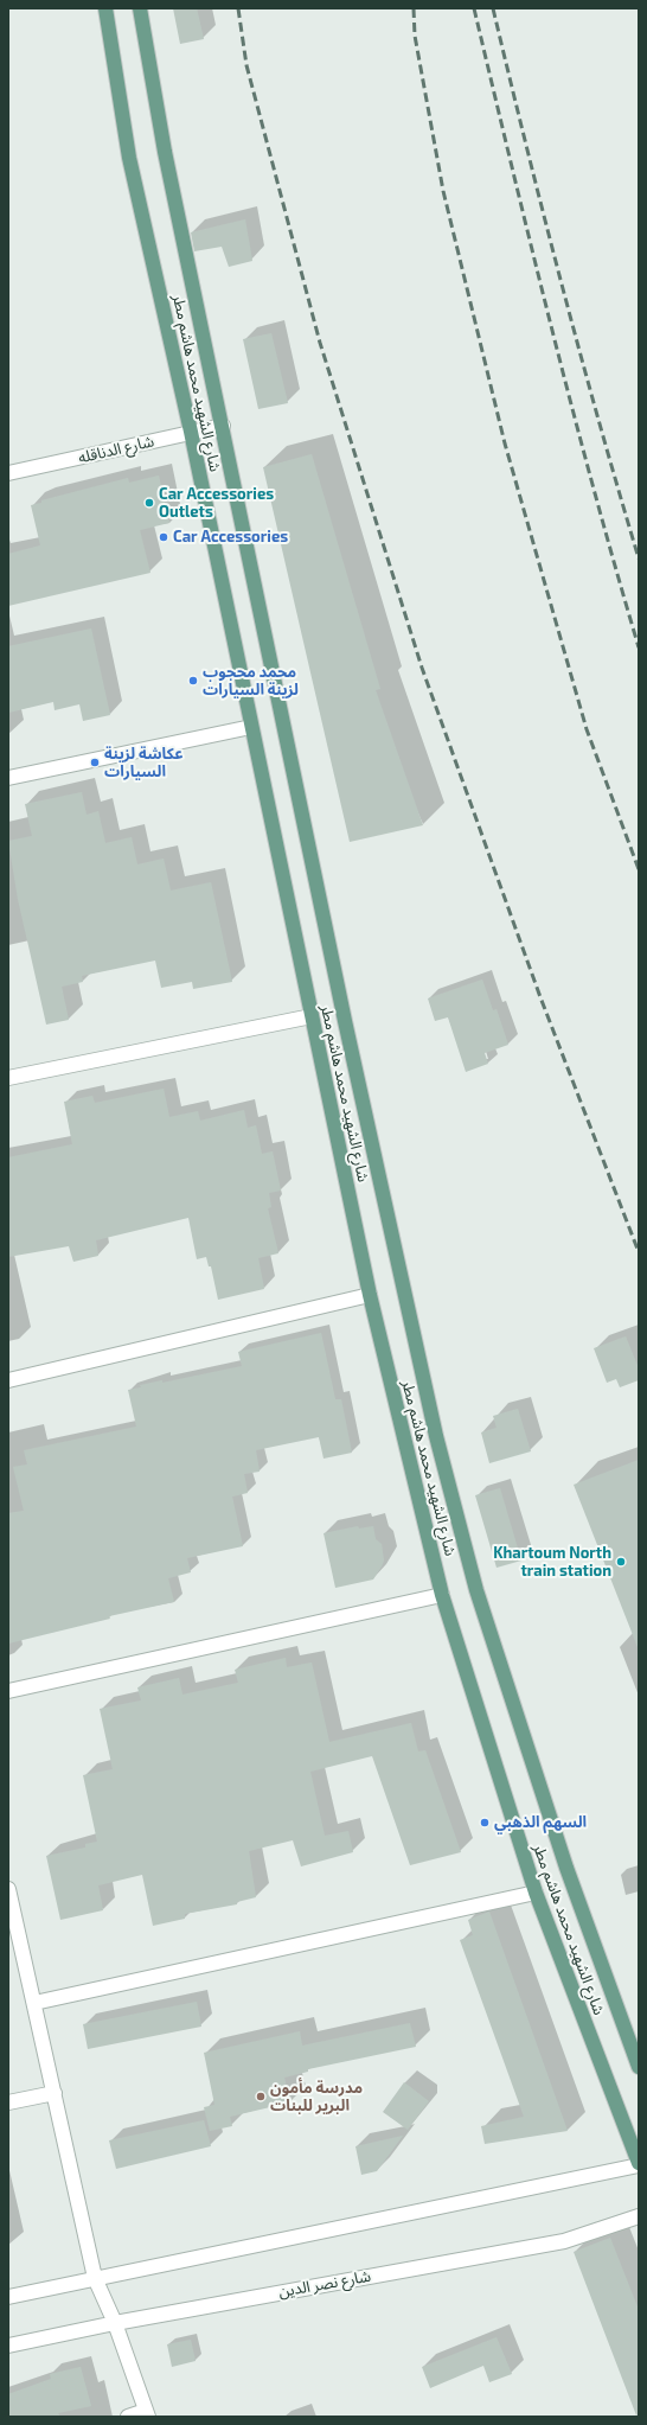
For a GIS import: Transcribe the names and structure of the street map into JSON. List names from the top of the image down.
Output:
{
  "streets": {
    "main road": ["شارع الشهيد محمد هاشم مطر"],
    "street": ["شارع الدناقله", "شارع نصر الدين"]
  },
  "crossings": [
    ["شارع الشهيد محمد هاشم مطر", "شارع الدناقله"]
  ],
  "places": [
    "Car Accessories Outlets",
    "Car Accessories",
    "محمد محجوب لزينة السيارات",
    "عكاشة لزينة السيارات",
    "Khartoum North train station",
    "السهم الذهبي",
    "مدرسة مأمون البرير للبنات"
  ]
}
